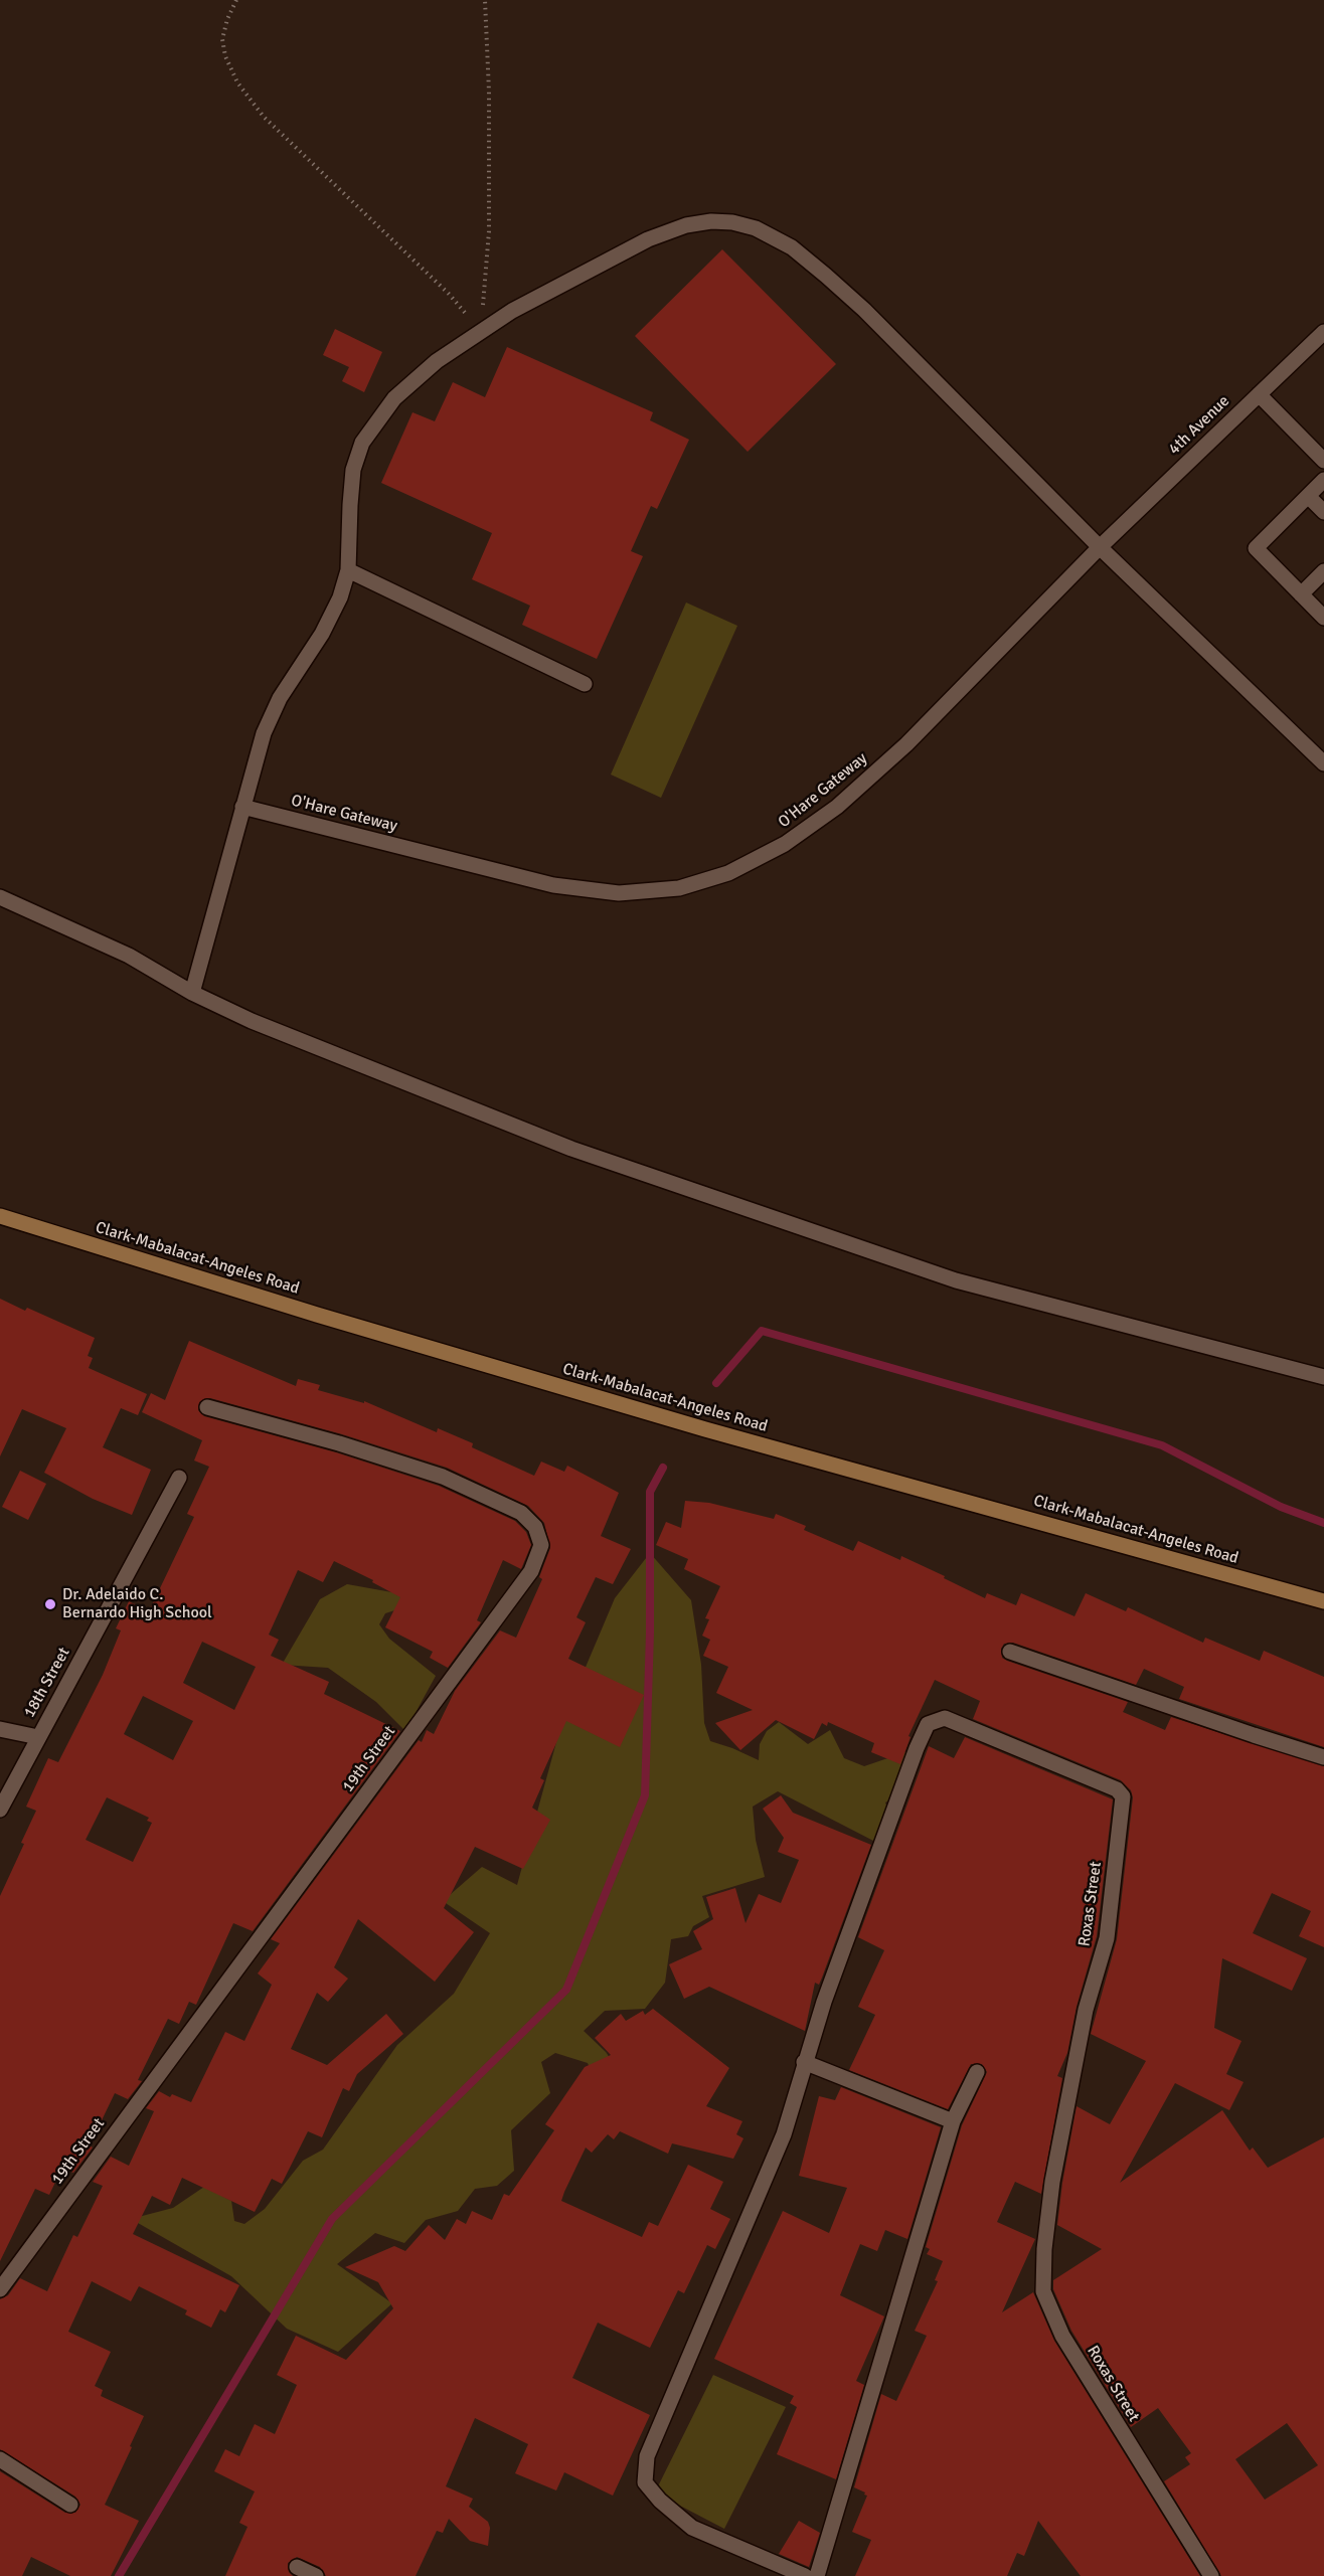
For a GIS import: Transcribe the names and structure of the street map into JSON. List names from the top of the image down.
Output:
{
  "streets": {
    "main road": ["Clark-Mabalacat-Angeles Road"],
    "street": [
      "4th Avenue",
      "O'Hare Gateway",
      "18th Street",
      "19th Street",
      "Roxas Street"
    ]
  },
  "crossings": [
    ["4th Avenue", "O'Hare Gateway"]
  ],
  "places": ["Dr. Adelaido C. Bernardo High School"]
}
